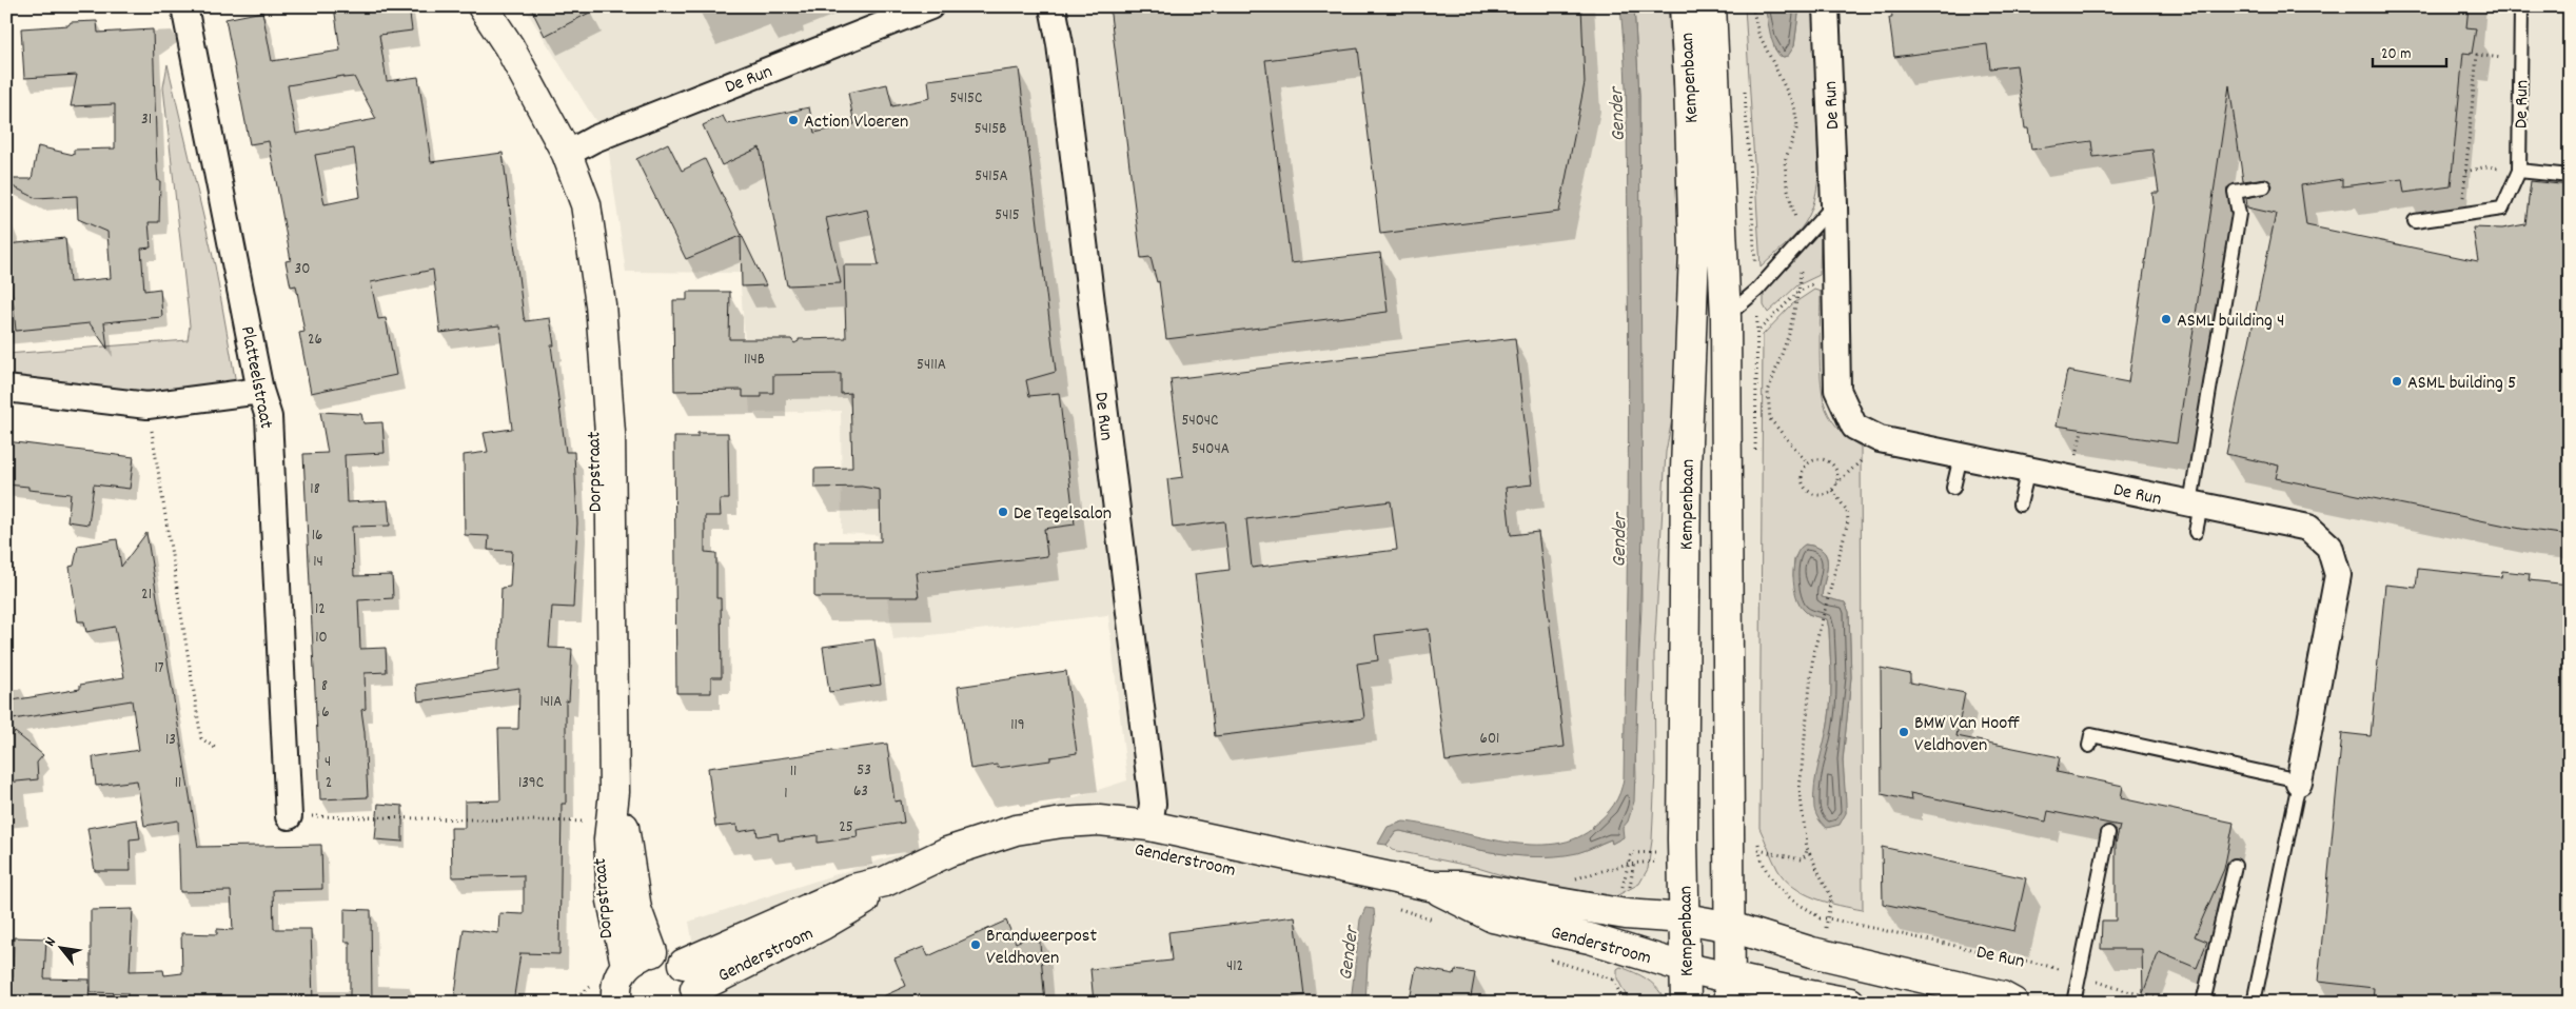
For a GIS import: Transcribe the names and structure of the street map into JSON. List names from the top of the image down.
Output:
{
  "streets": {
    "street": [
      "De Run",
      "Kempenbaan",
      "Platteelstraat",
      "Dorpstraat",
      "Genderstroom"
    ]
  },
  "crossings": [
    ["De Run", "Dorpstraat"],
    ["De Run", "Genderstroom"],
    ["Kempenbaan", "Genderstroom"]
  ],
  "water": ["Gender"],
  "places": [
    "Action Vloeren",
    "ASML building 4",
    "ASML building 5",
    "De Tegelsalon",
    "BMW Van Hooff Veldhoven",
    "Brandweerpost Veldhoven"
  ],
  "house_numbers": [
    "5415C",
    "31",
    "5415B",
    "5415A",
    "5415",
    "30",
    "26",
    "114B",
    "5411A",
    "5404C",
    "5404A",
    "18",
    "16",
    "14",
    "21",
    "12",
    "10",
    "17",
    "8",
    "141A",
    "6",
    "119",
    "601",
    "13",
    "4",
    "53",
    "11",
    "11",
    "2",
    "139C",
    "63",
    "1",
    "25",
    "412"
  ],
  "scale_bar": "20 m",
  "north": "top left"
}
